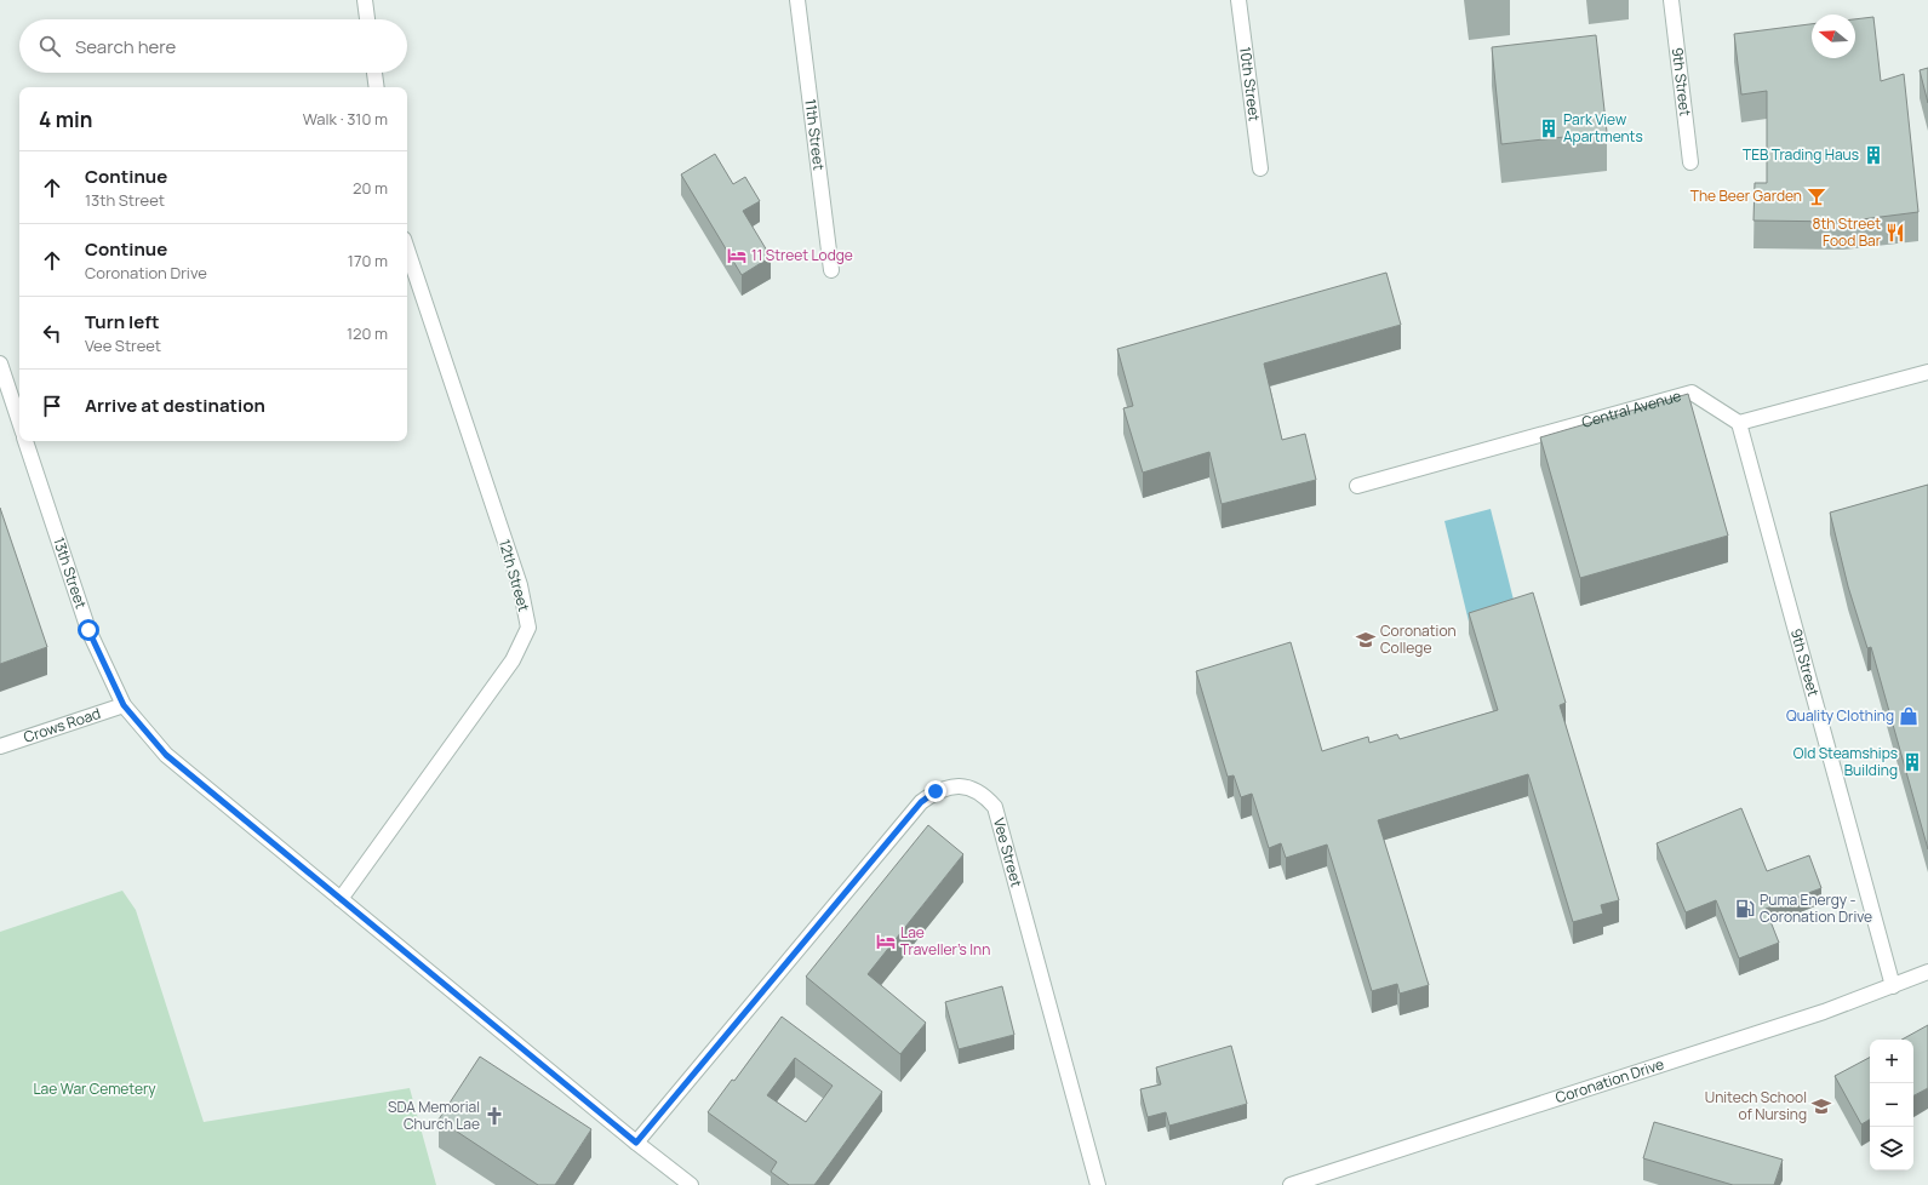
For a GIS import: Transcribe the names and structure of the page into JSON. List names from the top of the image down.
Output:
{
  "streets": {
    "street": [
      "9th Street",
      "10th Street",
      "11th Street",
      "Central Avenue",
      "13th Street",
      "12th Street",
      "Crows Road",
      "Vee Street",
      "Coronation Drive"
    ]
  },
  "crossings": [
    ["9th Street", "Central Avenue"],
    ["9th Street", "Coronation Drive"],
    ["13th Street", "Crows Road"]
  ],
  "parks": ["Lae War Cemetery"],
  "places": {
    "building": ["Park View Apartments", "TEB Trading Haus", "Old Steamships Building"],
    "bar": ["The Beer Garden"],
    "restaurant": ["8th Street Food Bar"],
    "hotel": ["11 Street Lodge", "Lae Traveller's Inn"],
    "school or university": ["Coronation College", "Unitech School of Nursing"],
    "shop": ["Quality Clothing"],
    "fuel station": ["Puma Energy - Coronation Drive"],
    "church": ["SDA Memorial Church Lae"]
  },
  "north": "left",
  "page": {
    "search": "Search here",
    "heading": ["4 min", "Walk · 310 m"],
    "list": [
      ["Continue", "13th Street", "20 m"],
      ["Continue", "Coronation Drive", "170 m"],
      ["Turn left", "Vee Street", "120 m"],
      "Arrive at destination"
    ],
    "map_buttons": ["+", "−"]
  }
}
